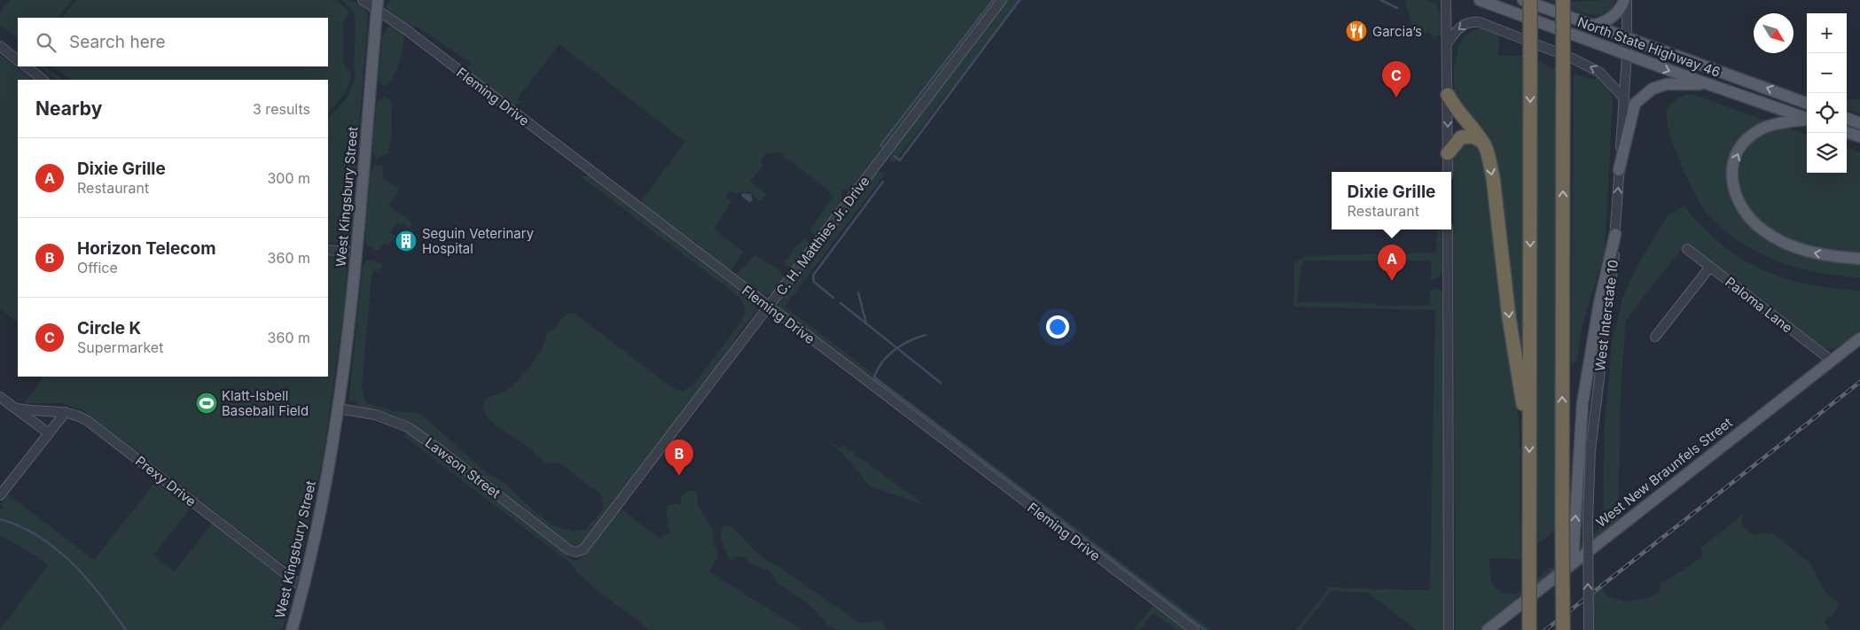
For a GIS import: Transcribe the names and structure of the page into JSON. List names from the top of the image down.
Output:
{
  "streets": {
    "main road": ["North State Highway 46", "West Kingsbury Street", "West New Braunfels Street"],
    "street": [
      "Fleming Drive",
      "C. H. Matthies Jr. Drive",
      "Paloma Lane",
      "West Interstate 10",
      "Lawson Street",
      "Prexy Drive"
    ]
  },
  "crossings": [
    ["North State Highway 46", "West Interstate 10"],
    ["Fleming Drive", "West Kingsbury Street"],
    ["Fleming Drive", "C. H. Matthies Jr. Drive"],
    ["West Kingsbury Street", "Lawson Street"],
    ["West Kingsbury Street", "Prexy Drive"],
    ["C. H. Matthies Jr. Drive", "Lawson Street"],
    ["Paloma Lane", "West New Braunfels Street"]
  ],
  "one_way": ["West Interstate 10"],
  "places": {
    "restaurant": ["Garcia’s"],
    "building": ["Seguin Veterinary Hospital"],
    "sports": ["Klatt-Isbell Baseball Field"]
  },
  "north": "bottom right",
  "page": {
    "map_buttons": ["+", "−"],
    "search": "Search here",
    "pins": ["C", "A", "B"],
    "heading": ["Nearby", "3 results"],
    "list": [
      {
        "mark": "A",
        "name": "Dixie Grille",
        "note": "Restaurant",
        "value": "300 m"
      },
      {
        "mark": "B",
        "name": "Horizon Telecom",
        "note": "Office",
        "value": "360 m"
      },
      {
        "mark": "C",
        "name": "Circle K",
        "note": "Supermarket",
        "value": "360 m"
      }
    ],
    "popup": ["Dixie Grille", "Restaurant"]
  }
}
